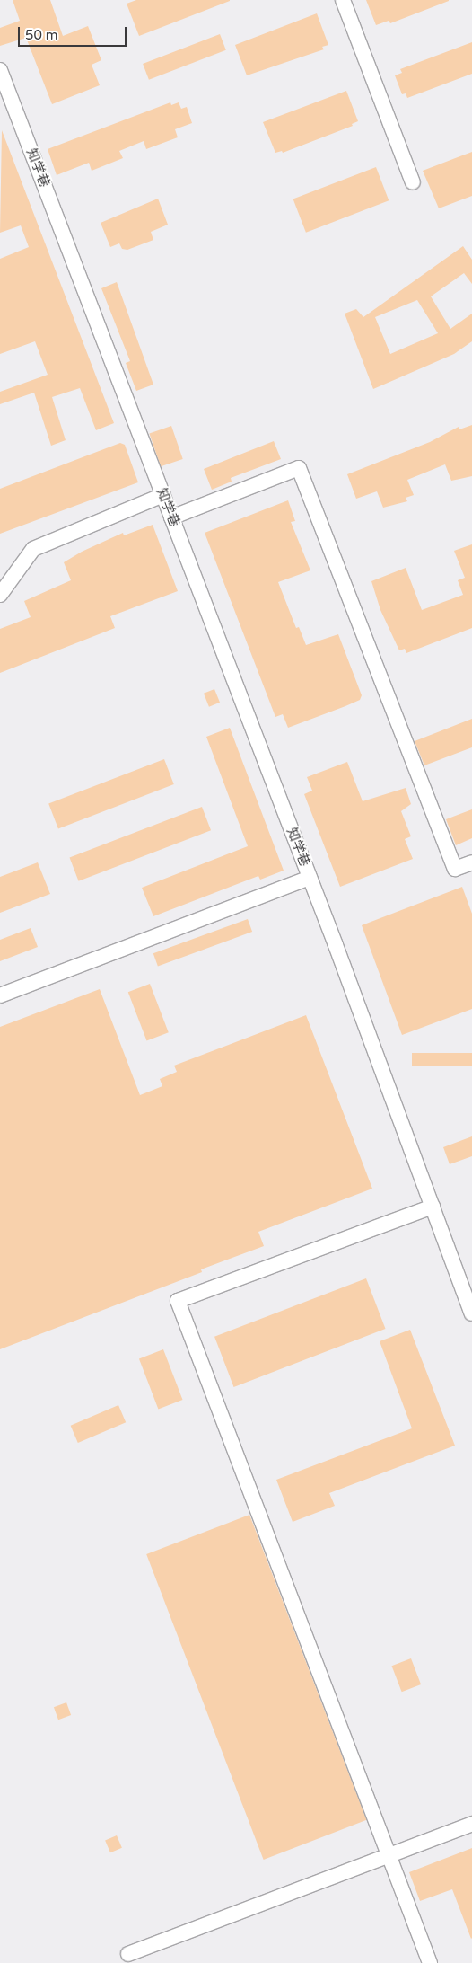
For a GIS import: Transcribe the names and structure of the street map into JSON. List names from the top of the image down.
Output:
{
  "streets": {
    "street": ["知学巷"]
  },
  "scale_bar": "50 m"
}
